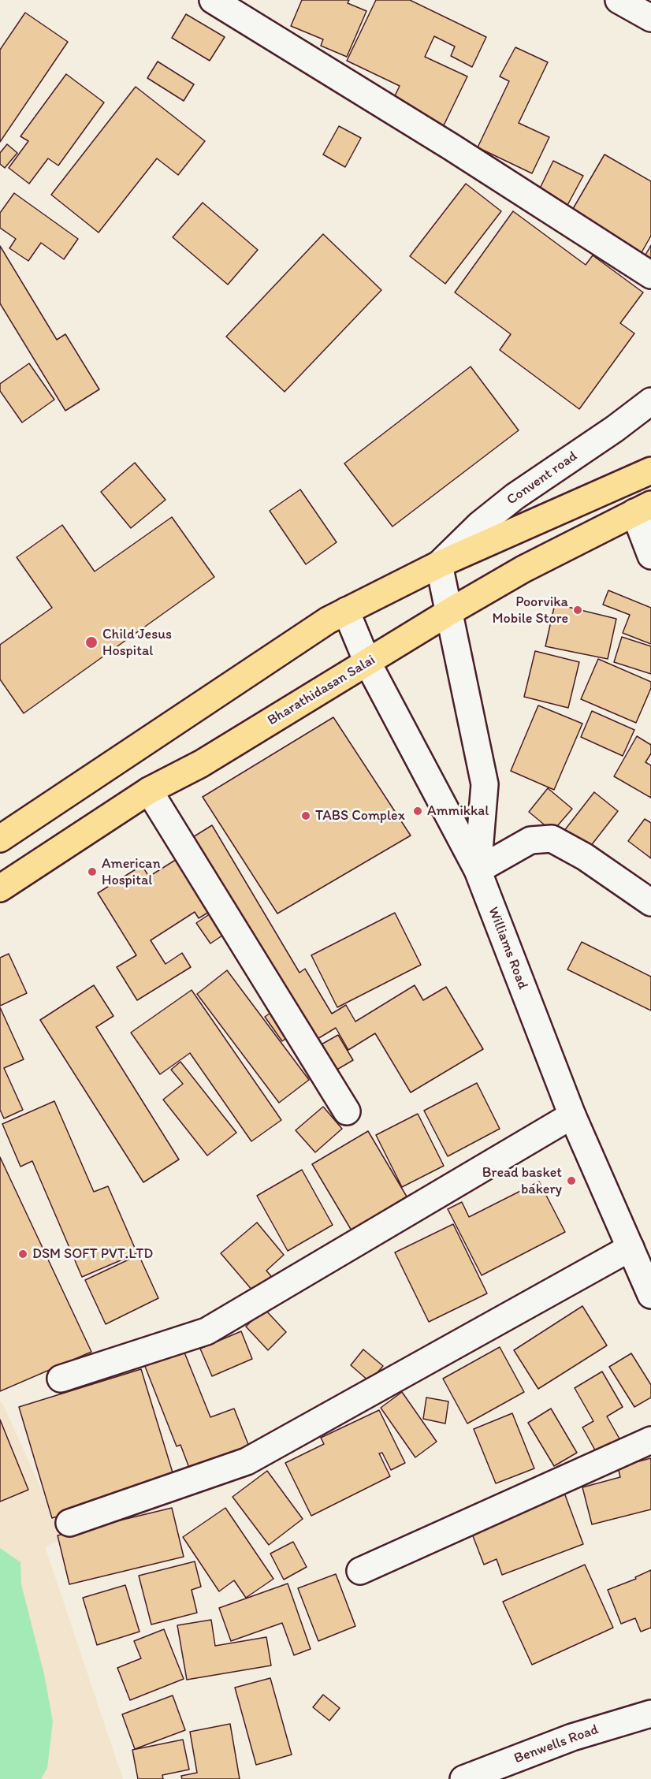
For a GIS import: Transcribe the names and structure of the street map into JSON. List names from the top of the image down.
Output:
{
  "streets": {
    "main road": ["Bharathidasan Salai"],
    "street": ["Convent road", "Williams Road", "Benwells Road"]
  },
  "crossings": [
    ["Bharathidasan Salai", "Williams Road"]
  ],
  "places": [
    "Poorvika Mobile Store",
    "Child Jesus Hospital",
    "Ammikkal",
    "TABS Complex",
    "American Hospital",
    "Bread basket bakery",
    "DSM SOFT PVT.LTD"
  ]
}
